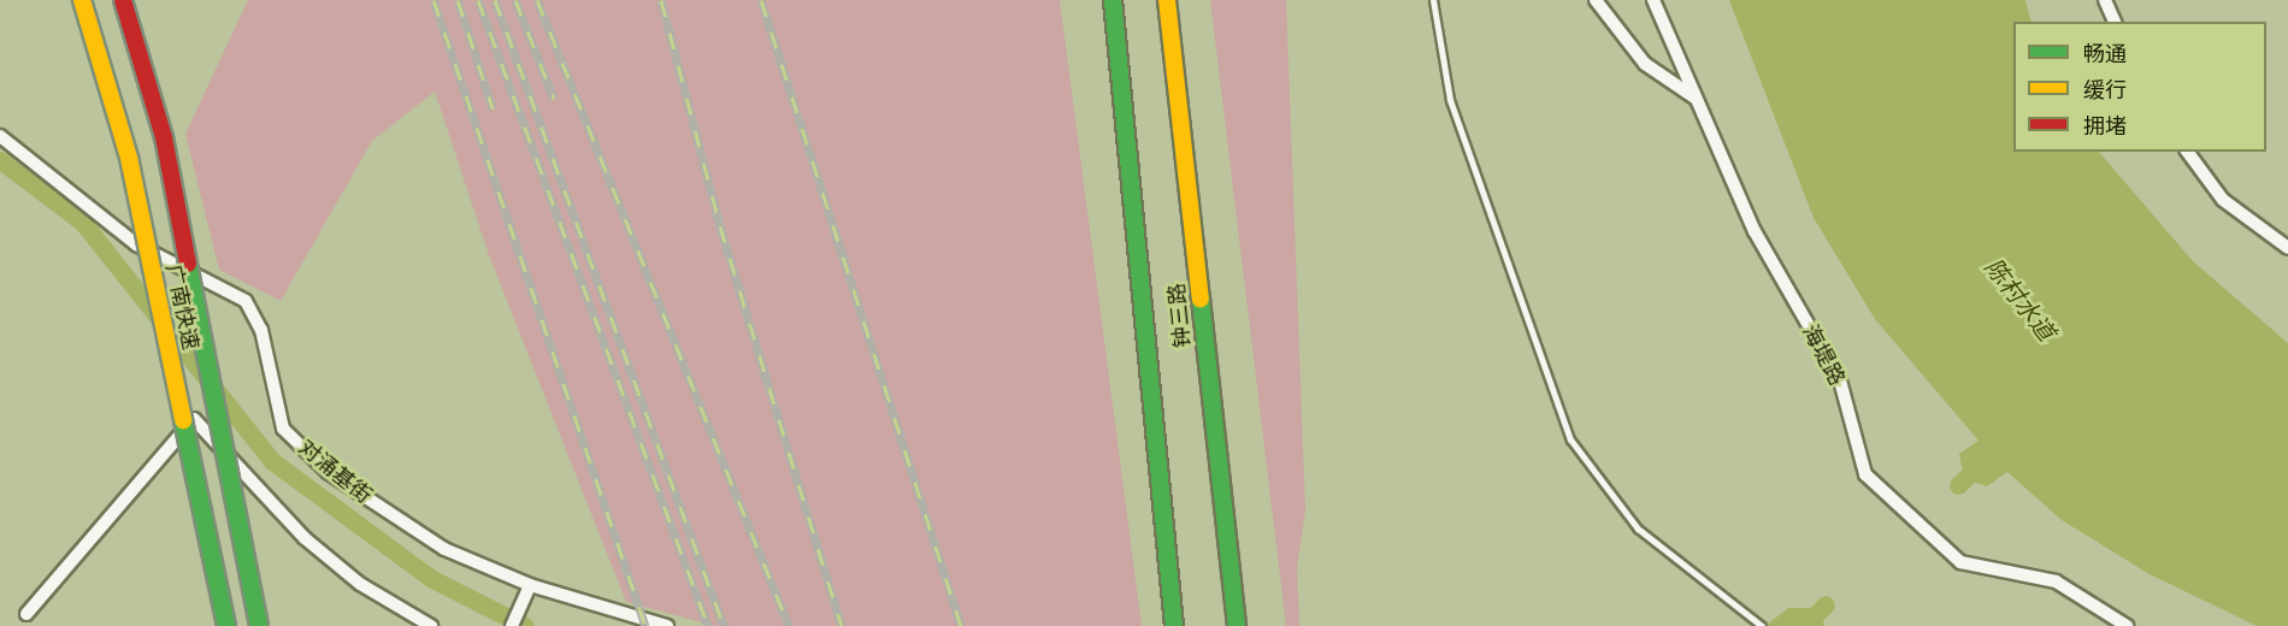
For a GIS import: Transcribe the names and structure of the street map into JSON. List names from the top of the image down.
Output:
{
  "streets": {
    "main road": ["广南快速", "钟三路"],
    "street": ["海堤路", "对涌基街"]
  },
  "water": ["陈村水道"],
  "legend": ["畅通", "缓行", "拥堵"]
}
